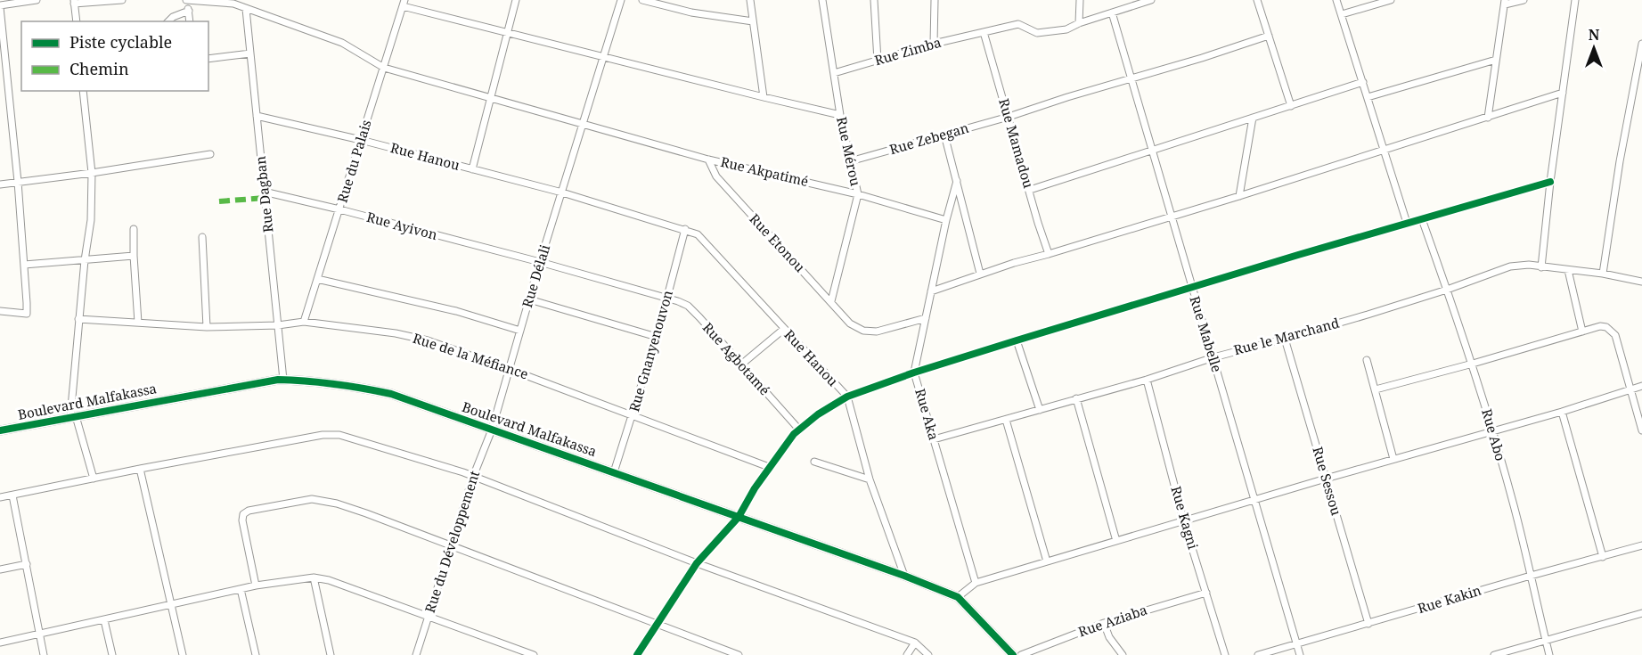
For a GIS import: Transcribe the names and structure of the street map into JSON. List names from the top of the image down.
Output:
{
  "streets": {
    "street": [
      "Rue Zimba",
      "Rue Zebegan",
      "Rue Mamadou",
      "Rue Mérou",
      "Rue Hanou",
      "Rue du Palais",
      "Rue Akpatimé",
      "Rue Dagban",
      "Rue Ayivon",
      "Rue Etonou",
      "Rue Délali",
      "Rue Mabelle",
      "Rue le Marchand",
      "Rue Gnanyenouvon",
      "Rue de la Méfiance",
      "Rue Agbotamé",
      "Boulevard Malfakassa",
      "Rue Aka",
      "Rue Abo",
      "Rue Sessou",
      "Rue Kagni",
      "Rue du Développement",
      "Rue Kakin",
      "Rue Aziaba"
    ]
  },
  "crossings": [
    ["Rue Zimba", "Rue Mamadou"],
    ["Rue Zimba", "Rue Mérou"],
    ["Rue Zimba", "Rue Mabelle"],
    ["Rue Zebegan", "Rue Mamadou"],
    ["Rue Zebegan", "Rue Mérou"],
    ["Rue Zebegan", "Rue Mabelle"],
    ["Rue Mérou", "Rue Akpatimé"],
    ["Rue Mérou", "Rue Etonou"],
    ["Rue Hanou", "Rue du Palais"],
    ["Rue Hanou", "Rue Dagban"],
    ["Rue Hanou", "Rue Délali"],
    ["Rue Hanou", "Rue Gnanyenouvon"],
    ["Rue du Palais", "Rue Akpatimé"],
    ["Rue du Palais", "Rue Ayivon"],
    ["Rue du Palais", "Rue de la Méfiance"],
    ["Rue Akpatimé", "Rue Dagban"],
    ["Rue Akpatimé", "Rue Etonou"],
    ["Rue Akpatimé", "Rue Délali"],
    ["Rue Akpatimé", "Rue Aka"],
    ["Rue Dagban", "Rue Ayivon"],
    ["Rue Dagban", "Rue de la Méfiance"],
    ["Rue Dagban", "Boulevard Malfakassa"],
    ["Rue Ayivon", "Rue Délali"],
    ["Rue Ayivon", "Rue Gnanyenouvon"],
    ["Rue Ayivon", "Rue Agbotamé"],
    ["Rue Etonou", "Rue Aka"],
    ["Rue Délali", "Rue de la Méfiance"],
    ["Rue Délali", "Boulevard Malfakassa"],
    ["Rue Délali", "Rue du Développement"],
    ["Rue Mabelle", "Rue le Marchand"],
    ["Rue Mabelle", "Rue Kakin"],
    ["Rue le Marchand", "Rue Aka"],
    ["Rue le Marchand", "Rue Abo"],
    ["Rue le Marchand", "Rue Sessou"],
    ["Rue le Marchand", "Rue Kagni"],
    ["Rue Gnanyenouvon", "Rue de la Méfiance"],
    ["Rue Gnanyenouvon", "Rue Agbotamé"],
    ["Rue Gnanyenouvon", "Boulevard Malfakassa"],
    ["Boulevard Malfakassa", "Rue du Développement"],
    ["Rue Abo", "Rue Kakin"],
    ["Rue Sessou", "Rue Kakin"],
    ["Rue Kagni", "Rue Aziaba"]
  ],
  "legend": ["Piste cyclable", "Chemin"],
  "north": "top"
}
